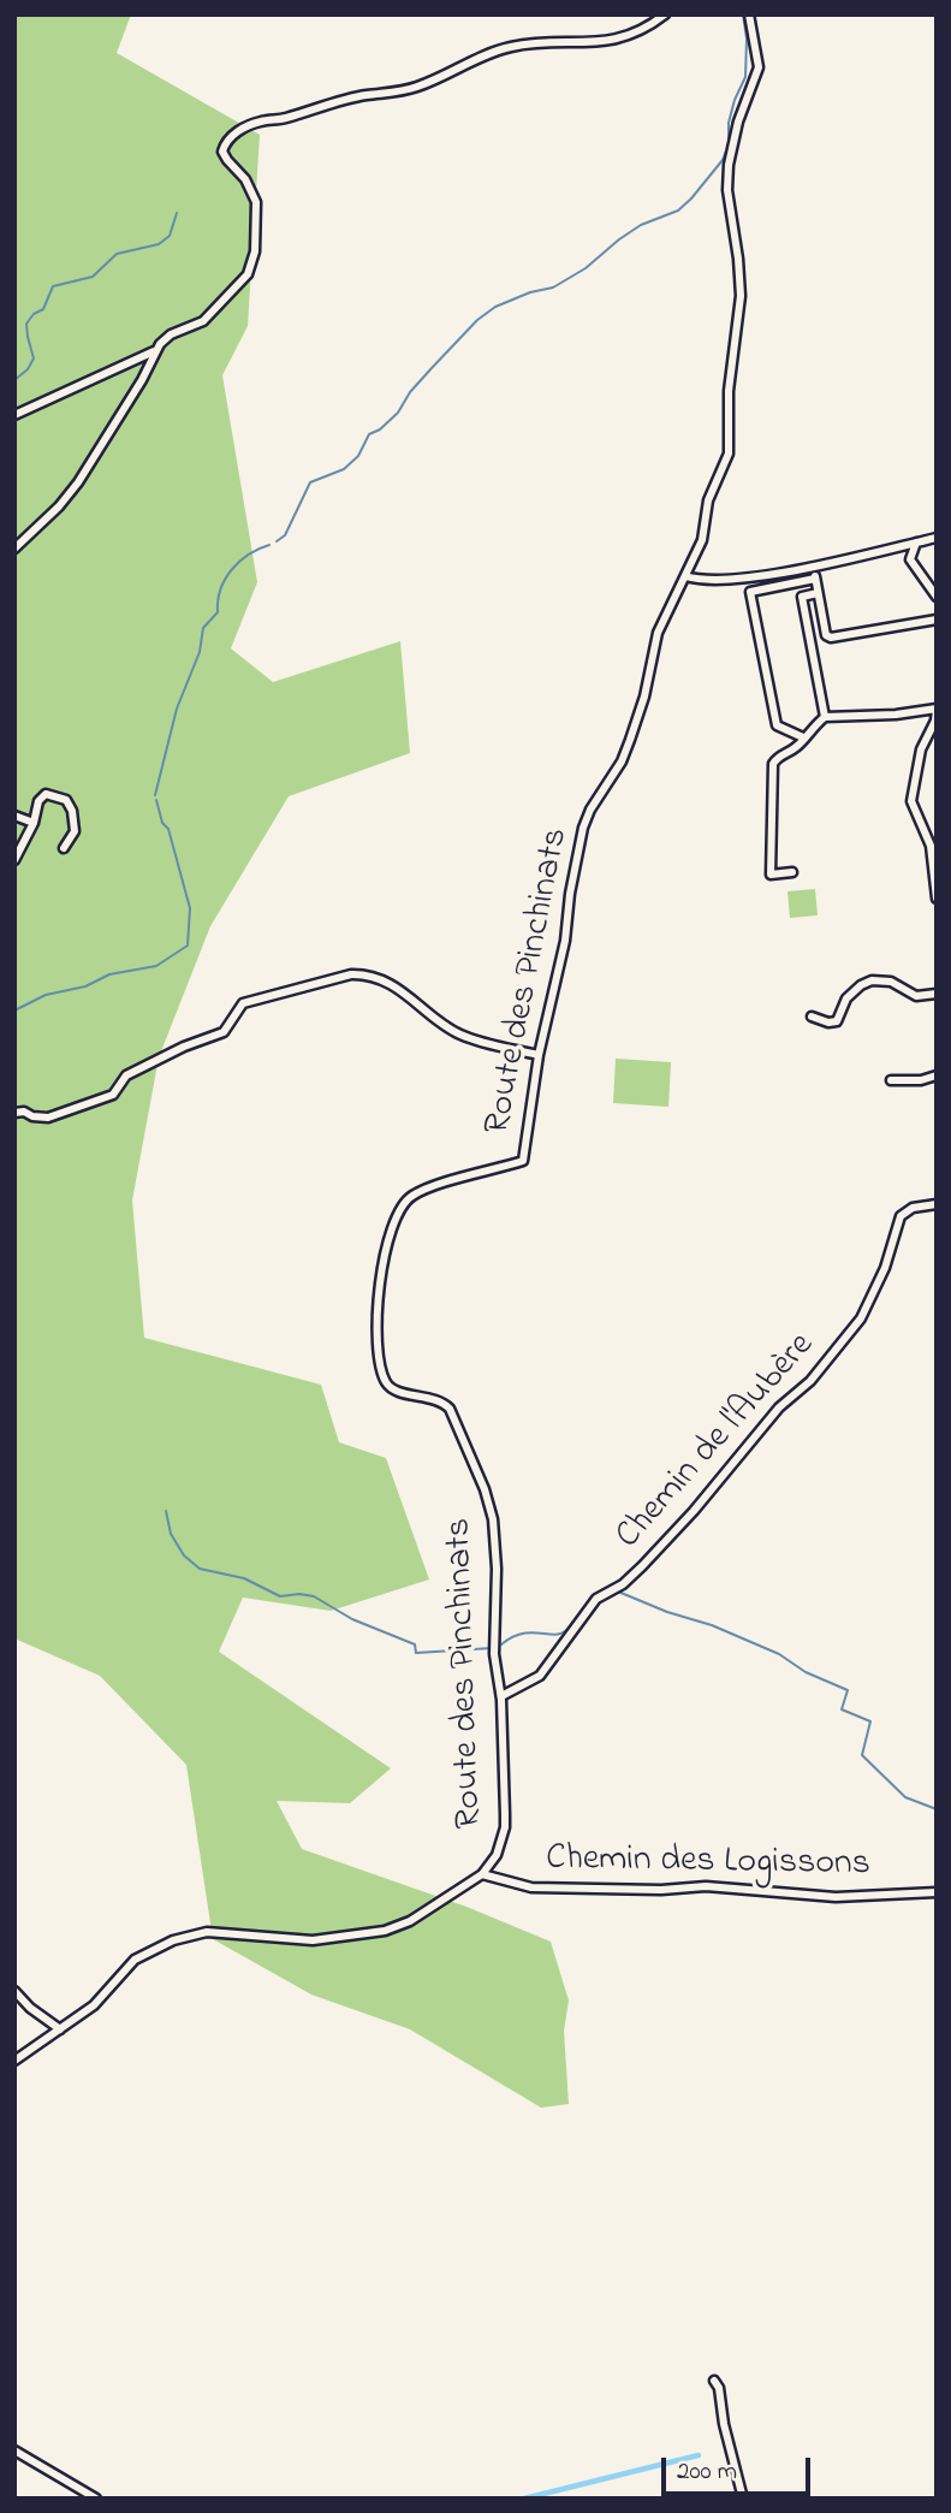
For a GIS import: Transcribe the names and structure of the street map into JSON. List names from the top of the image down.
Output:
{
  "streets": {
    "street": ["Route des Pinchinats", "Chemin de l'Aubère", "Chemin des Logissons"]
  },
  "crossings": [
    ["Route des Pinchinats", "Chemin de l'Aubère"],
    ["Route des Pinchinats", "Chemin des Logissons"]
  ],
  "scale_bar": "200 m"
}
